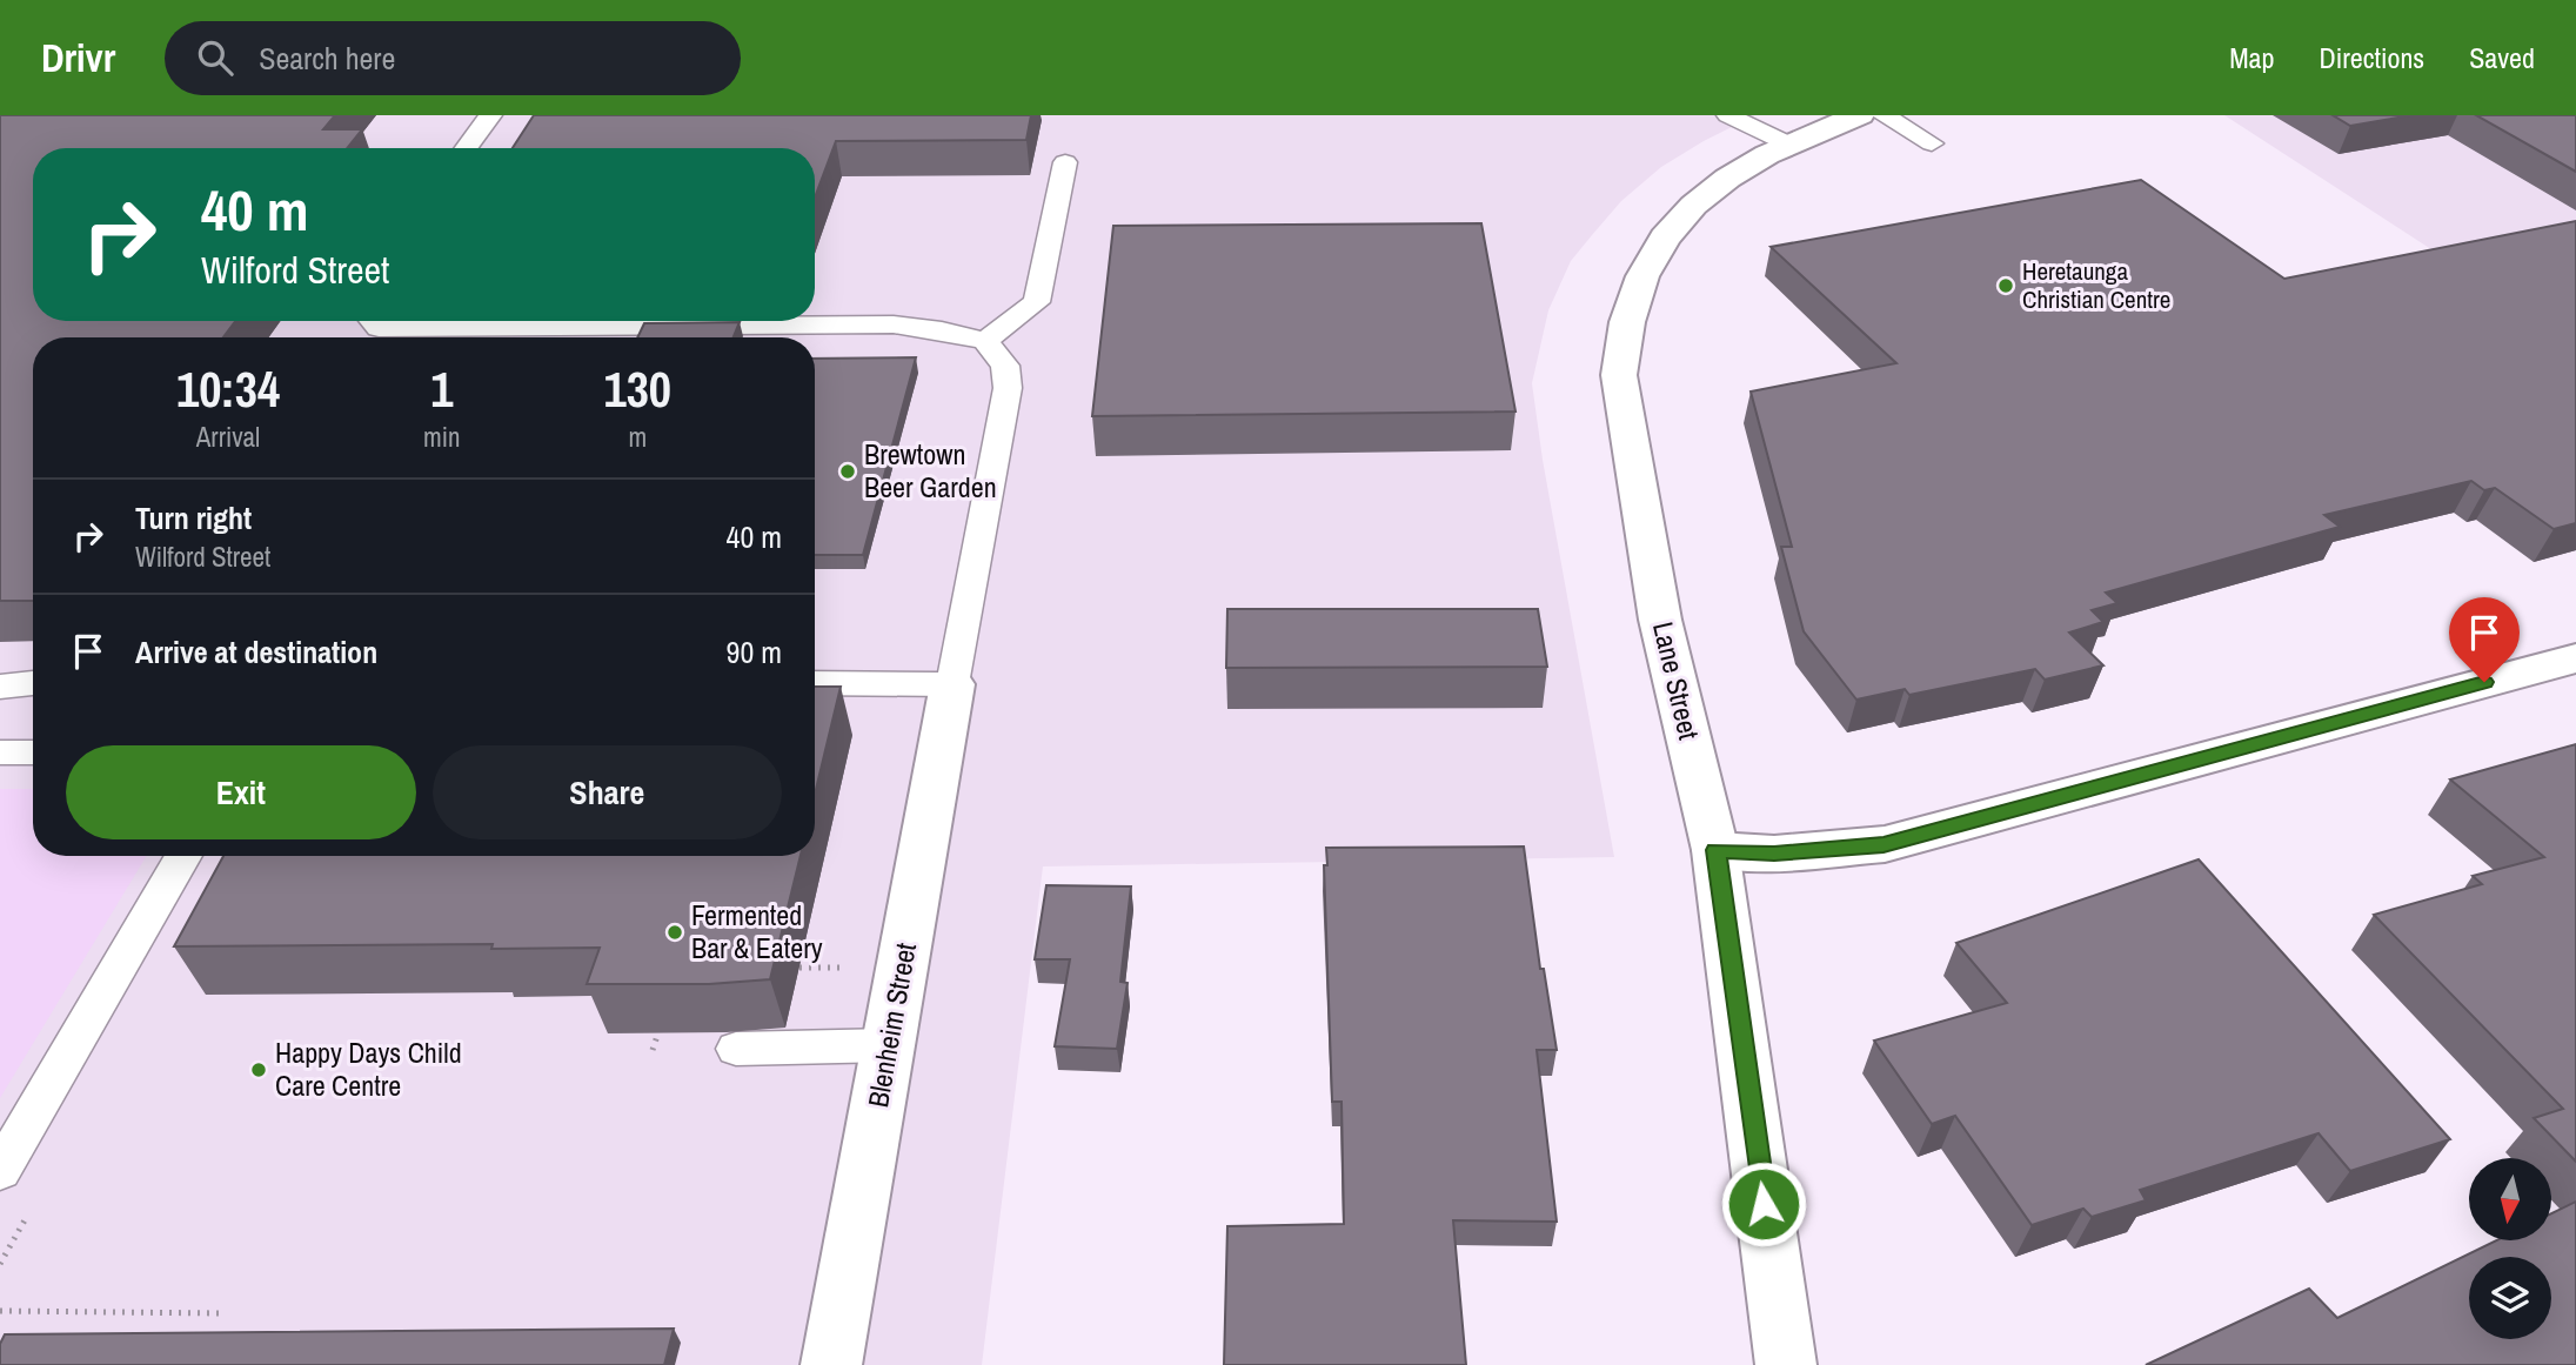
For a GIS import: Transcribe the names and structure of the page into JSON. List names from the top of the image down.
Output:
{
  "streets": {
    "street": ["Lane Street", "Blenheim Street"]
  },
  "places": [
    "Heretaunga Christian Centre",
    "Brewtown Beer Garden",
    "Fermented Bar & Eatery",
    "Happy Days Child Care Centre"
  ],
  "north": "bottom",
  "page": {
    "header": "Drivr",
    "search": "Search here",
    "nav": ["Map", "Directions", "Saved"],
    "turn": ["40 m", "Wilford Street"],
    "eta": [
      "10:34",
      "Arrival",
      "1",
      "min",
      "130",
      "m"
    ],
    "list": [
      {
        "name": "Turn right",
        "note": "Wilford Street",
        "value": "40 m"
      },
      {
        "name": "Arrive at destination",
        "value": "90 m"
      }
    ],
    "buttons": ["Exit", "Share"]
  }
}
